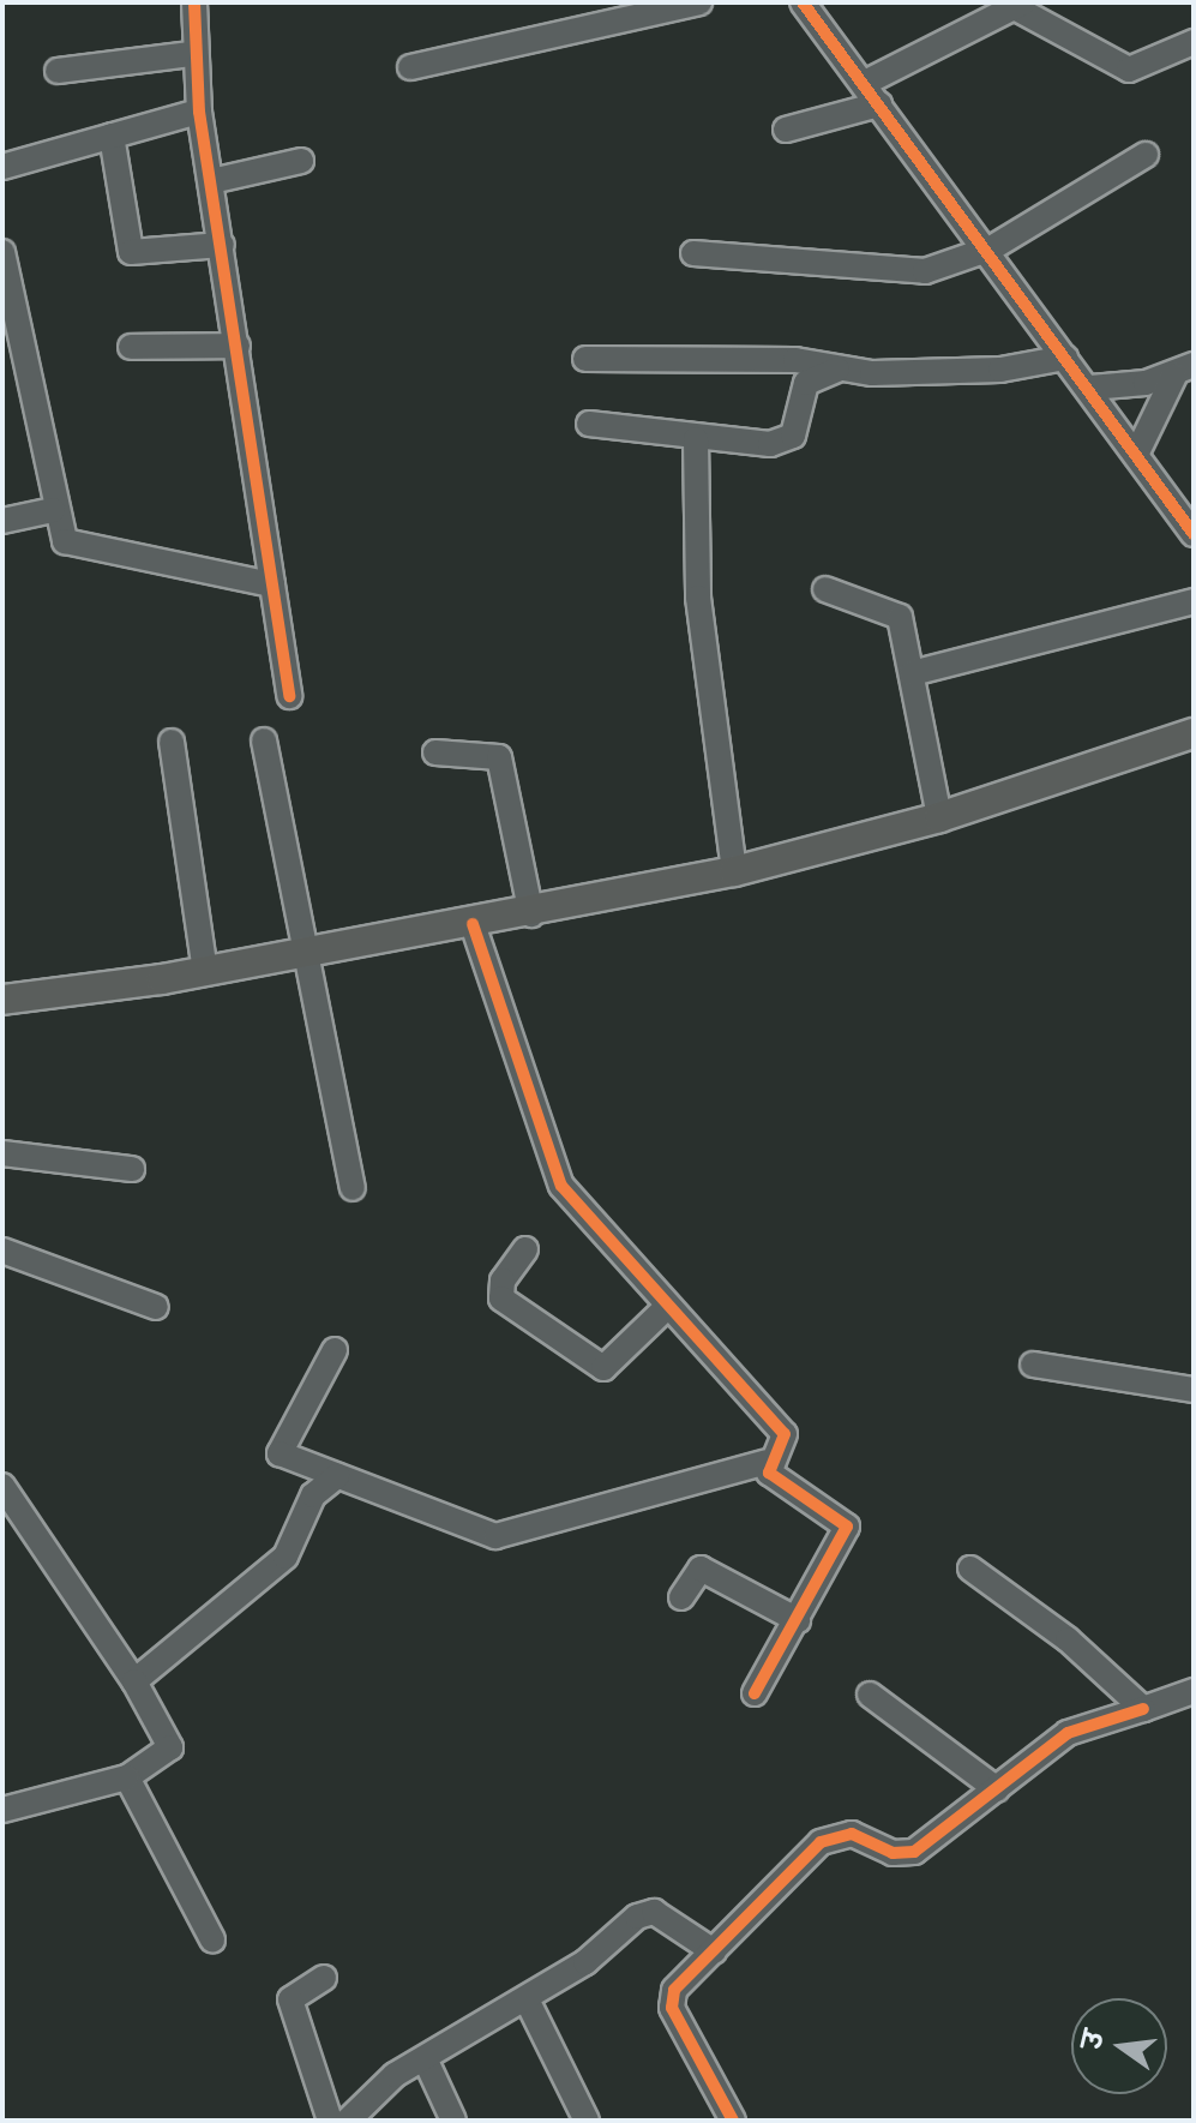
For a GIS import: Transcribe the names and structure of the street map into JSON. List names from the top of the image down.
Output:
{
  "north": "left"
}
